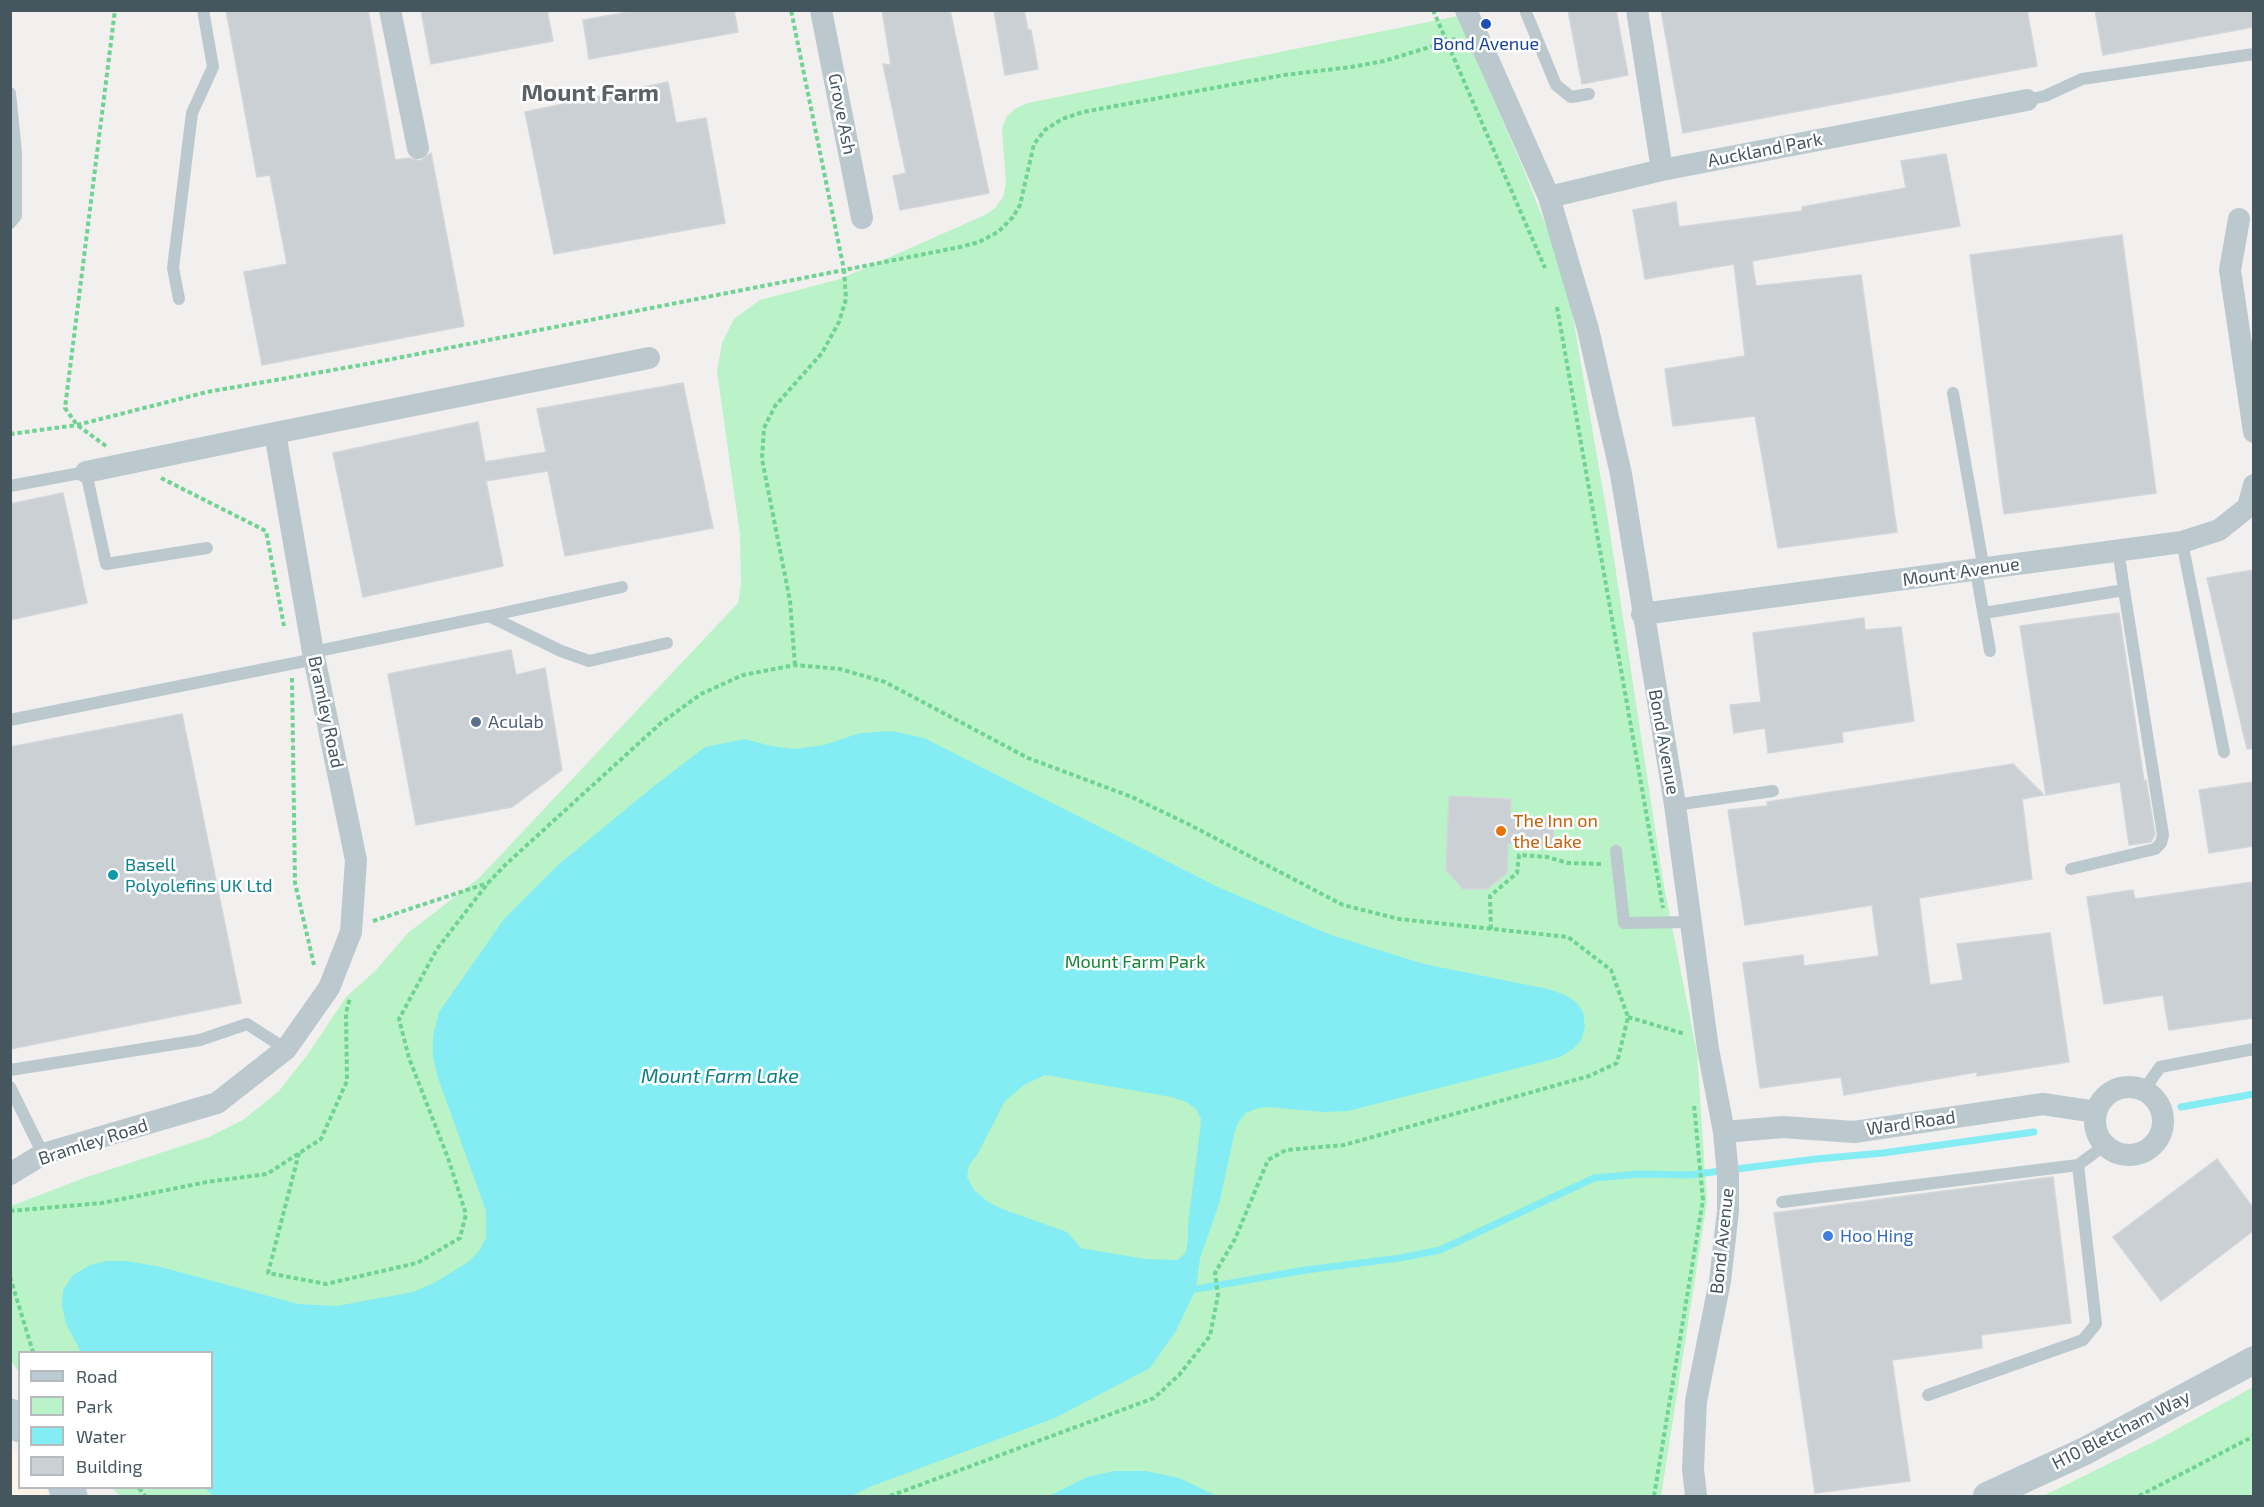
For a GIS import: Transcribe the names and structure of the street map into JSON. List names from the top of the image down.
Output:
{
  "streets": {
    "street": [
      "Grove Ash",
      "Auckland Park",
      "Mount Avenue",
      "Bramley Road",
      "Bond Avenue",
      "Ward Road",
      "H10 Bletcham Way"
    ]
  },
  "crossings": [
    ["Auckland Park", "Bond Avenue"],
    ["Mount Avenue", "Bond Avenue"],
    ["Bond Avenue", "Ward Road"]
  ],
  "districts": ["Mount Farm"],
  "water": ["Mount Farm Lake"],
  "parks": ["Mount Farm Park"],
  "places": [
    "Bond Avenue",
    "Aculab",
    "The Inn on the Lake",
    "Basell Polyolefins UK Ltd",
    "Hoo Hing"
  ],
  "legend": [
    "Road",
    "Park",
    "Water",
    "Building"
  ]
}
